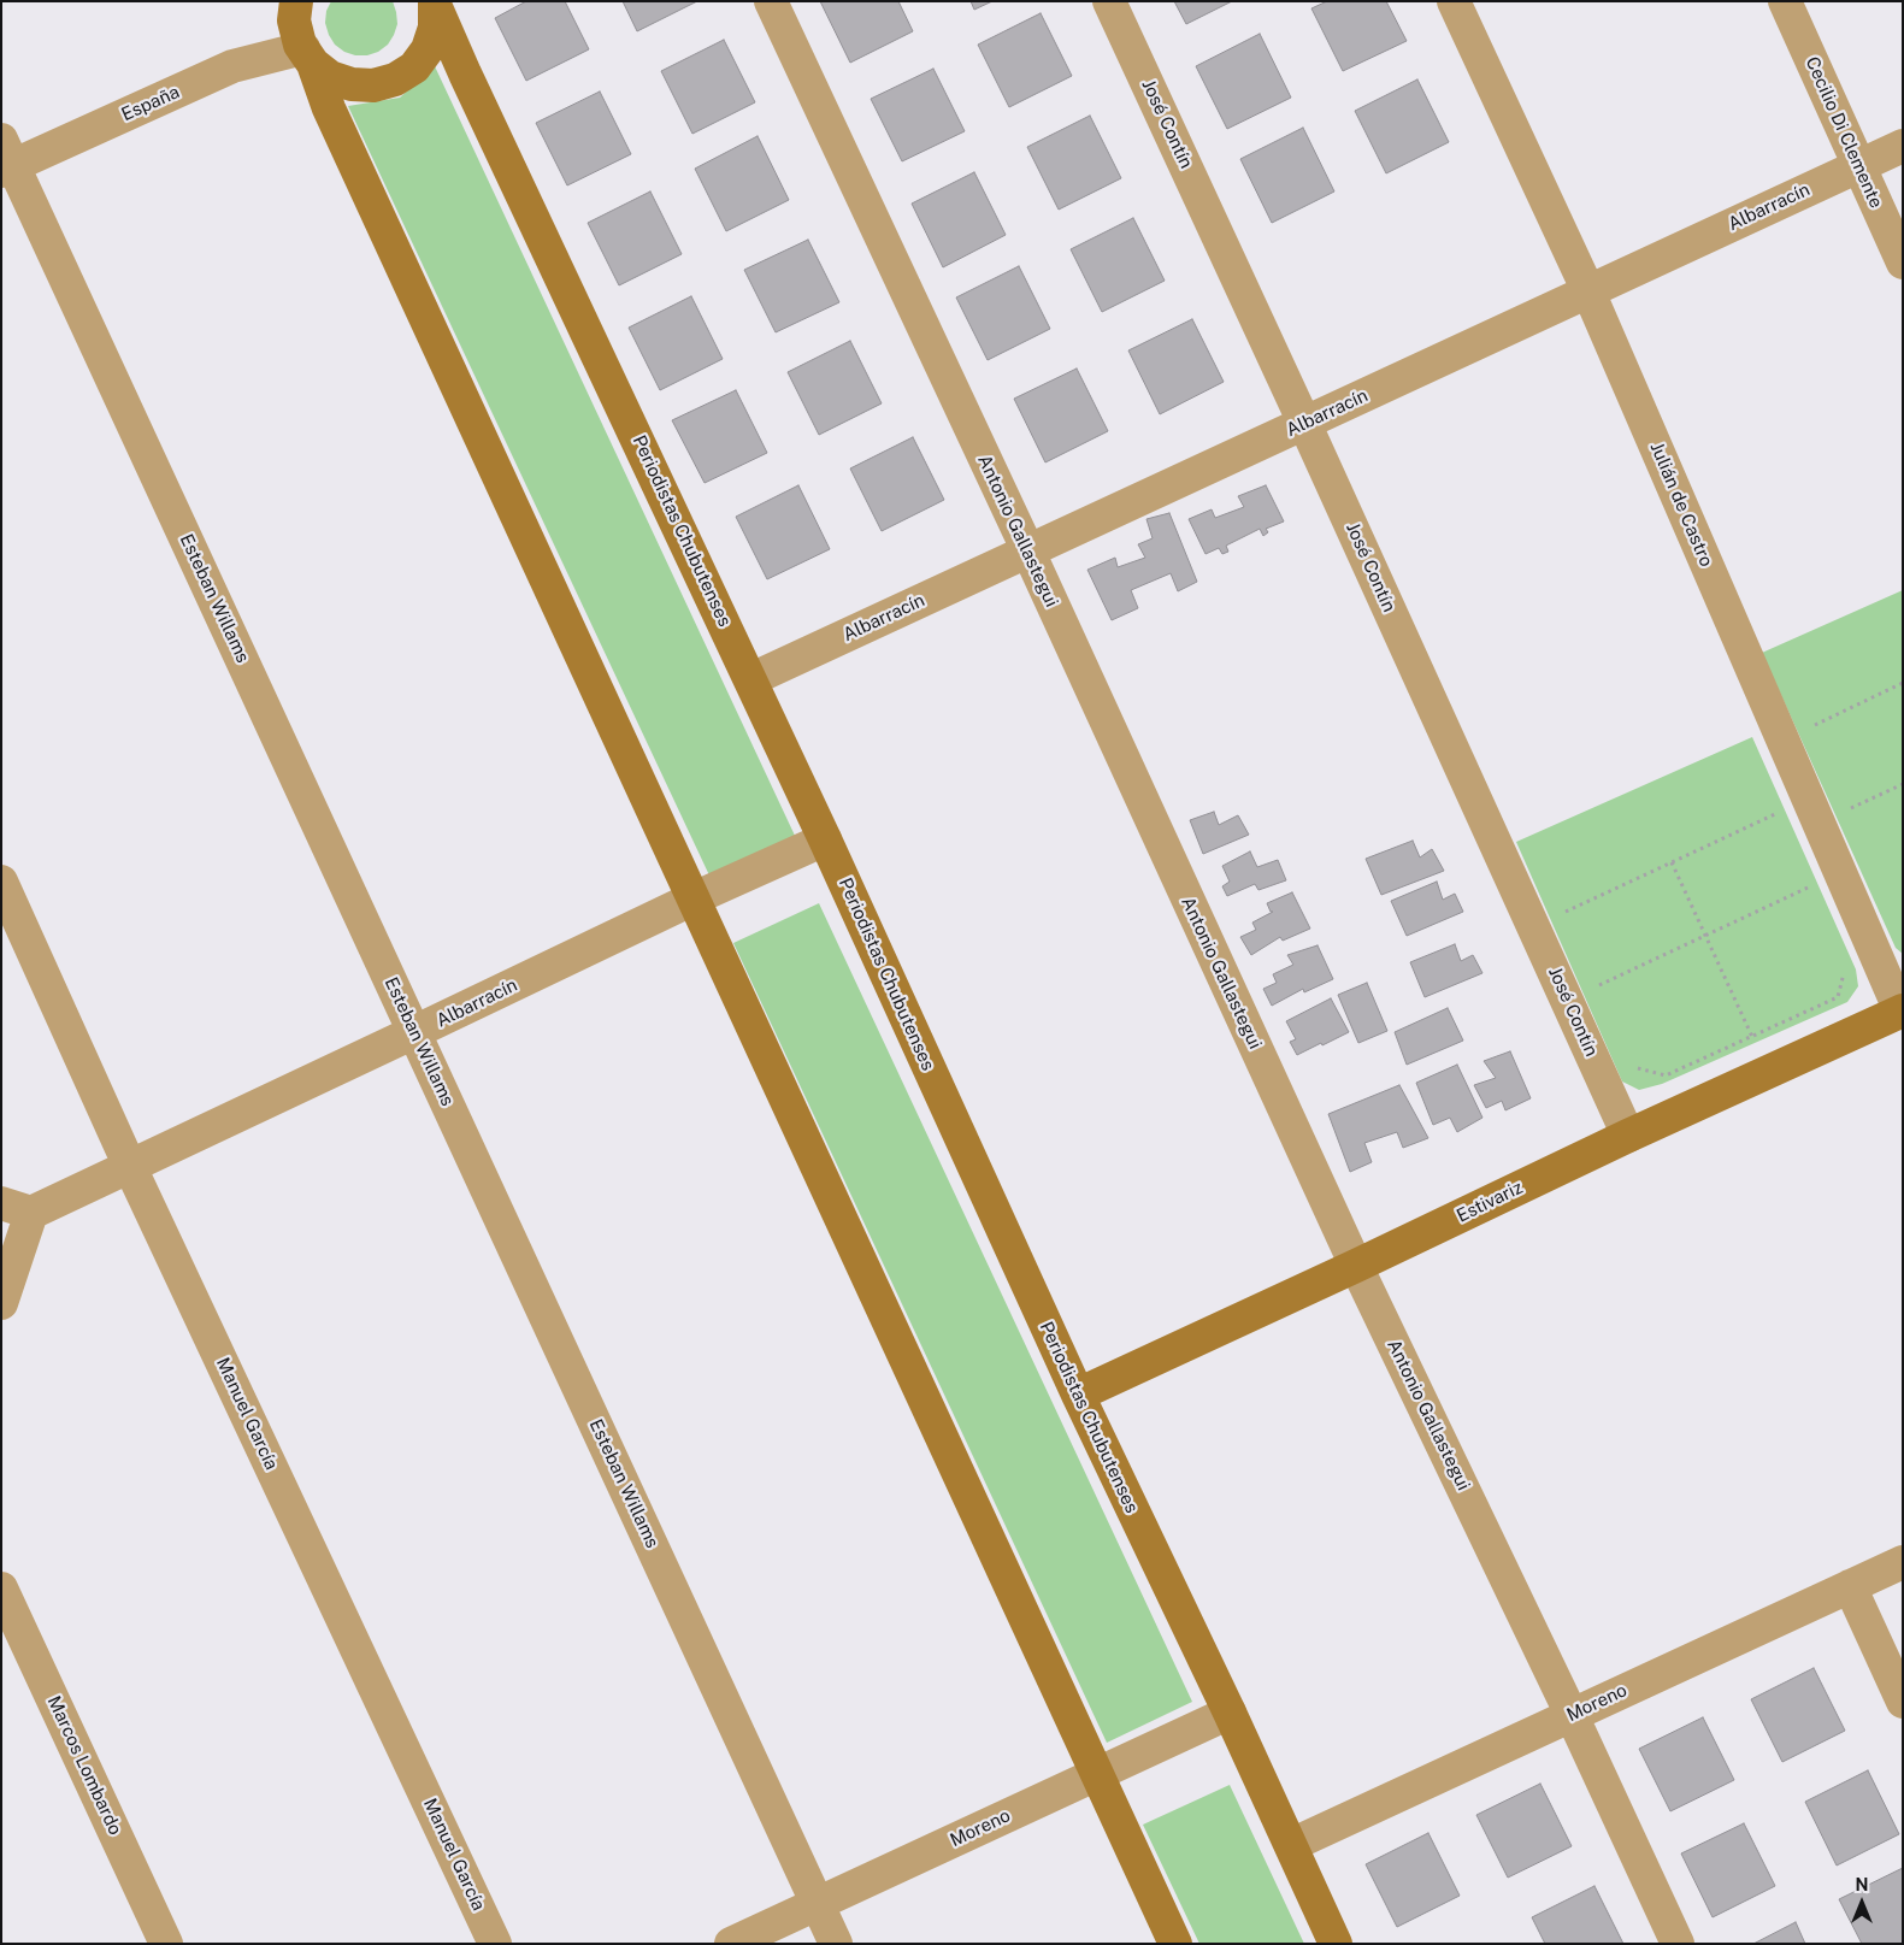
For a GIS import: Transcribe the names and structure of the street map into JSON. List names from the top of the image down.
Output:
{
  "streets": {
    "street": [
      "España",
      "José Contín",
      "Cecilio Di Clemente",
      "Albarracín",
      "Julián de Castro",
      "Periodistas Chubutenses",
      "Antonio Gallastegui",
      "Esteban Willams",
      "Estivariz",
      "Manuel García",
      "Moreno",
      "Marcos Lombardo"
    ]
  },
  "crossings": [
    ["España", "Esteban Willams"],
    ["José Contín", "Albarracín"],
    ["José Contín", "Estivariz"],
    ["Cecilio Di Clemente", "Albarracín"],
    ["Albarracín", "Julián de Castro"],
    ["Albarracín", "Periodistas Chubutenses"],
    ["Albarracín", "Antonio Gallastegui"],
    ["Albarracín", "Esteban Willams"],
    ["Albarracín", "Manuel García"],
    ["Julián de Castro", "Estivariz"],
    ["Periodistas Chubutenses", "Estivariz"],
    ["Periodistas Chubutenses", "Moreno"],
    ["Antonio Gallastegui", "Estivariz"],
    ["Antonio Gallastegui", "Moreno"],
    ["Esteban Willams", "Moreno"]
  ],
  "north": "top"
}
